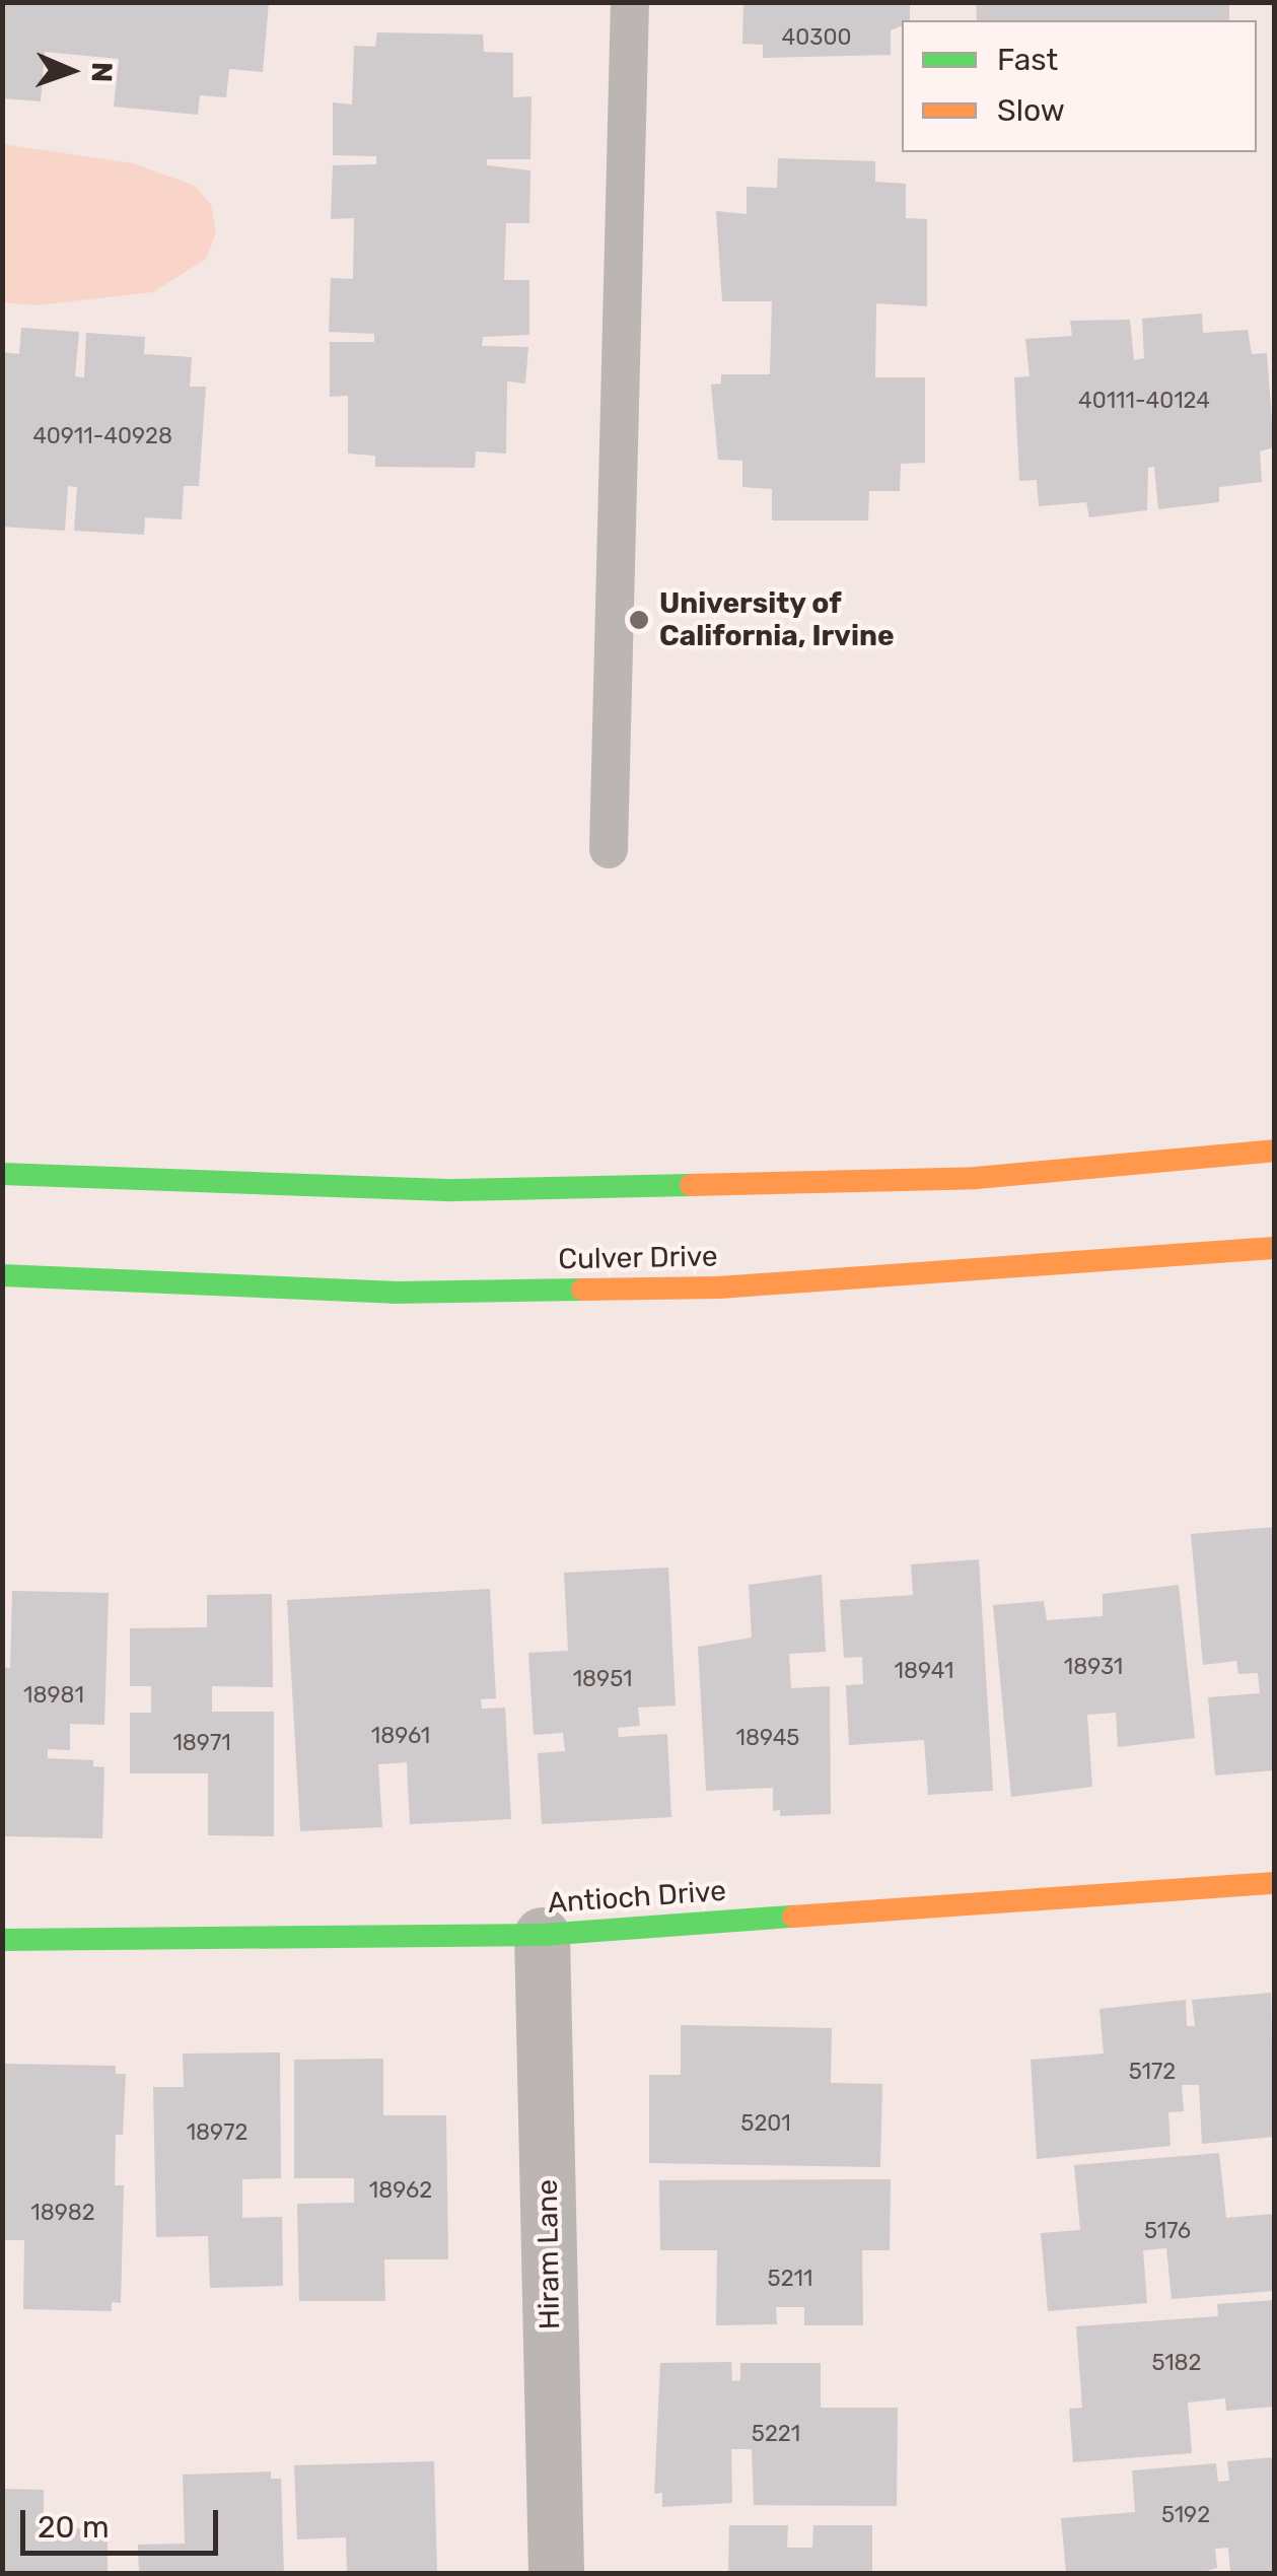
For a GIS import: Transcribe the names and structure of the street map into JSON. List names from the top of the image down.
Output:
{
  "streets": {
    "main road": ["Culver Drive", "Antioch Drive"],
    "street": ["Hiram Lane"]
  },
  "crossings": [
    ["Antioch Drive", "Hiram Lane"]
  ],
  "places": ["University of California, Irvine"],
  "house_numbers": [
    "40300",
    "40111-40124",
    "40911-40928",
    "18931",
    "18941",
    "18951",
    "18981",
    "18961",
    "18945",
    "18971",
    "5172",
    "5201",
    "18972",
    "18962",
    "18982",
    "5176",
    "5211",
    "5182",
    "5221",
    "5192"
  ],
  "legend": ["Fast", "Slow"],
  "scale_bar": "20 m",
  "north": "right"
}
